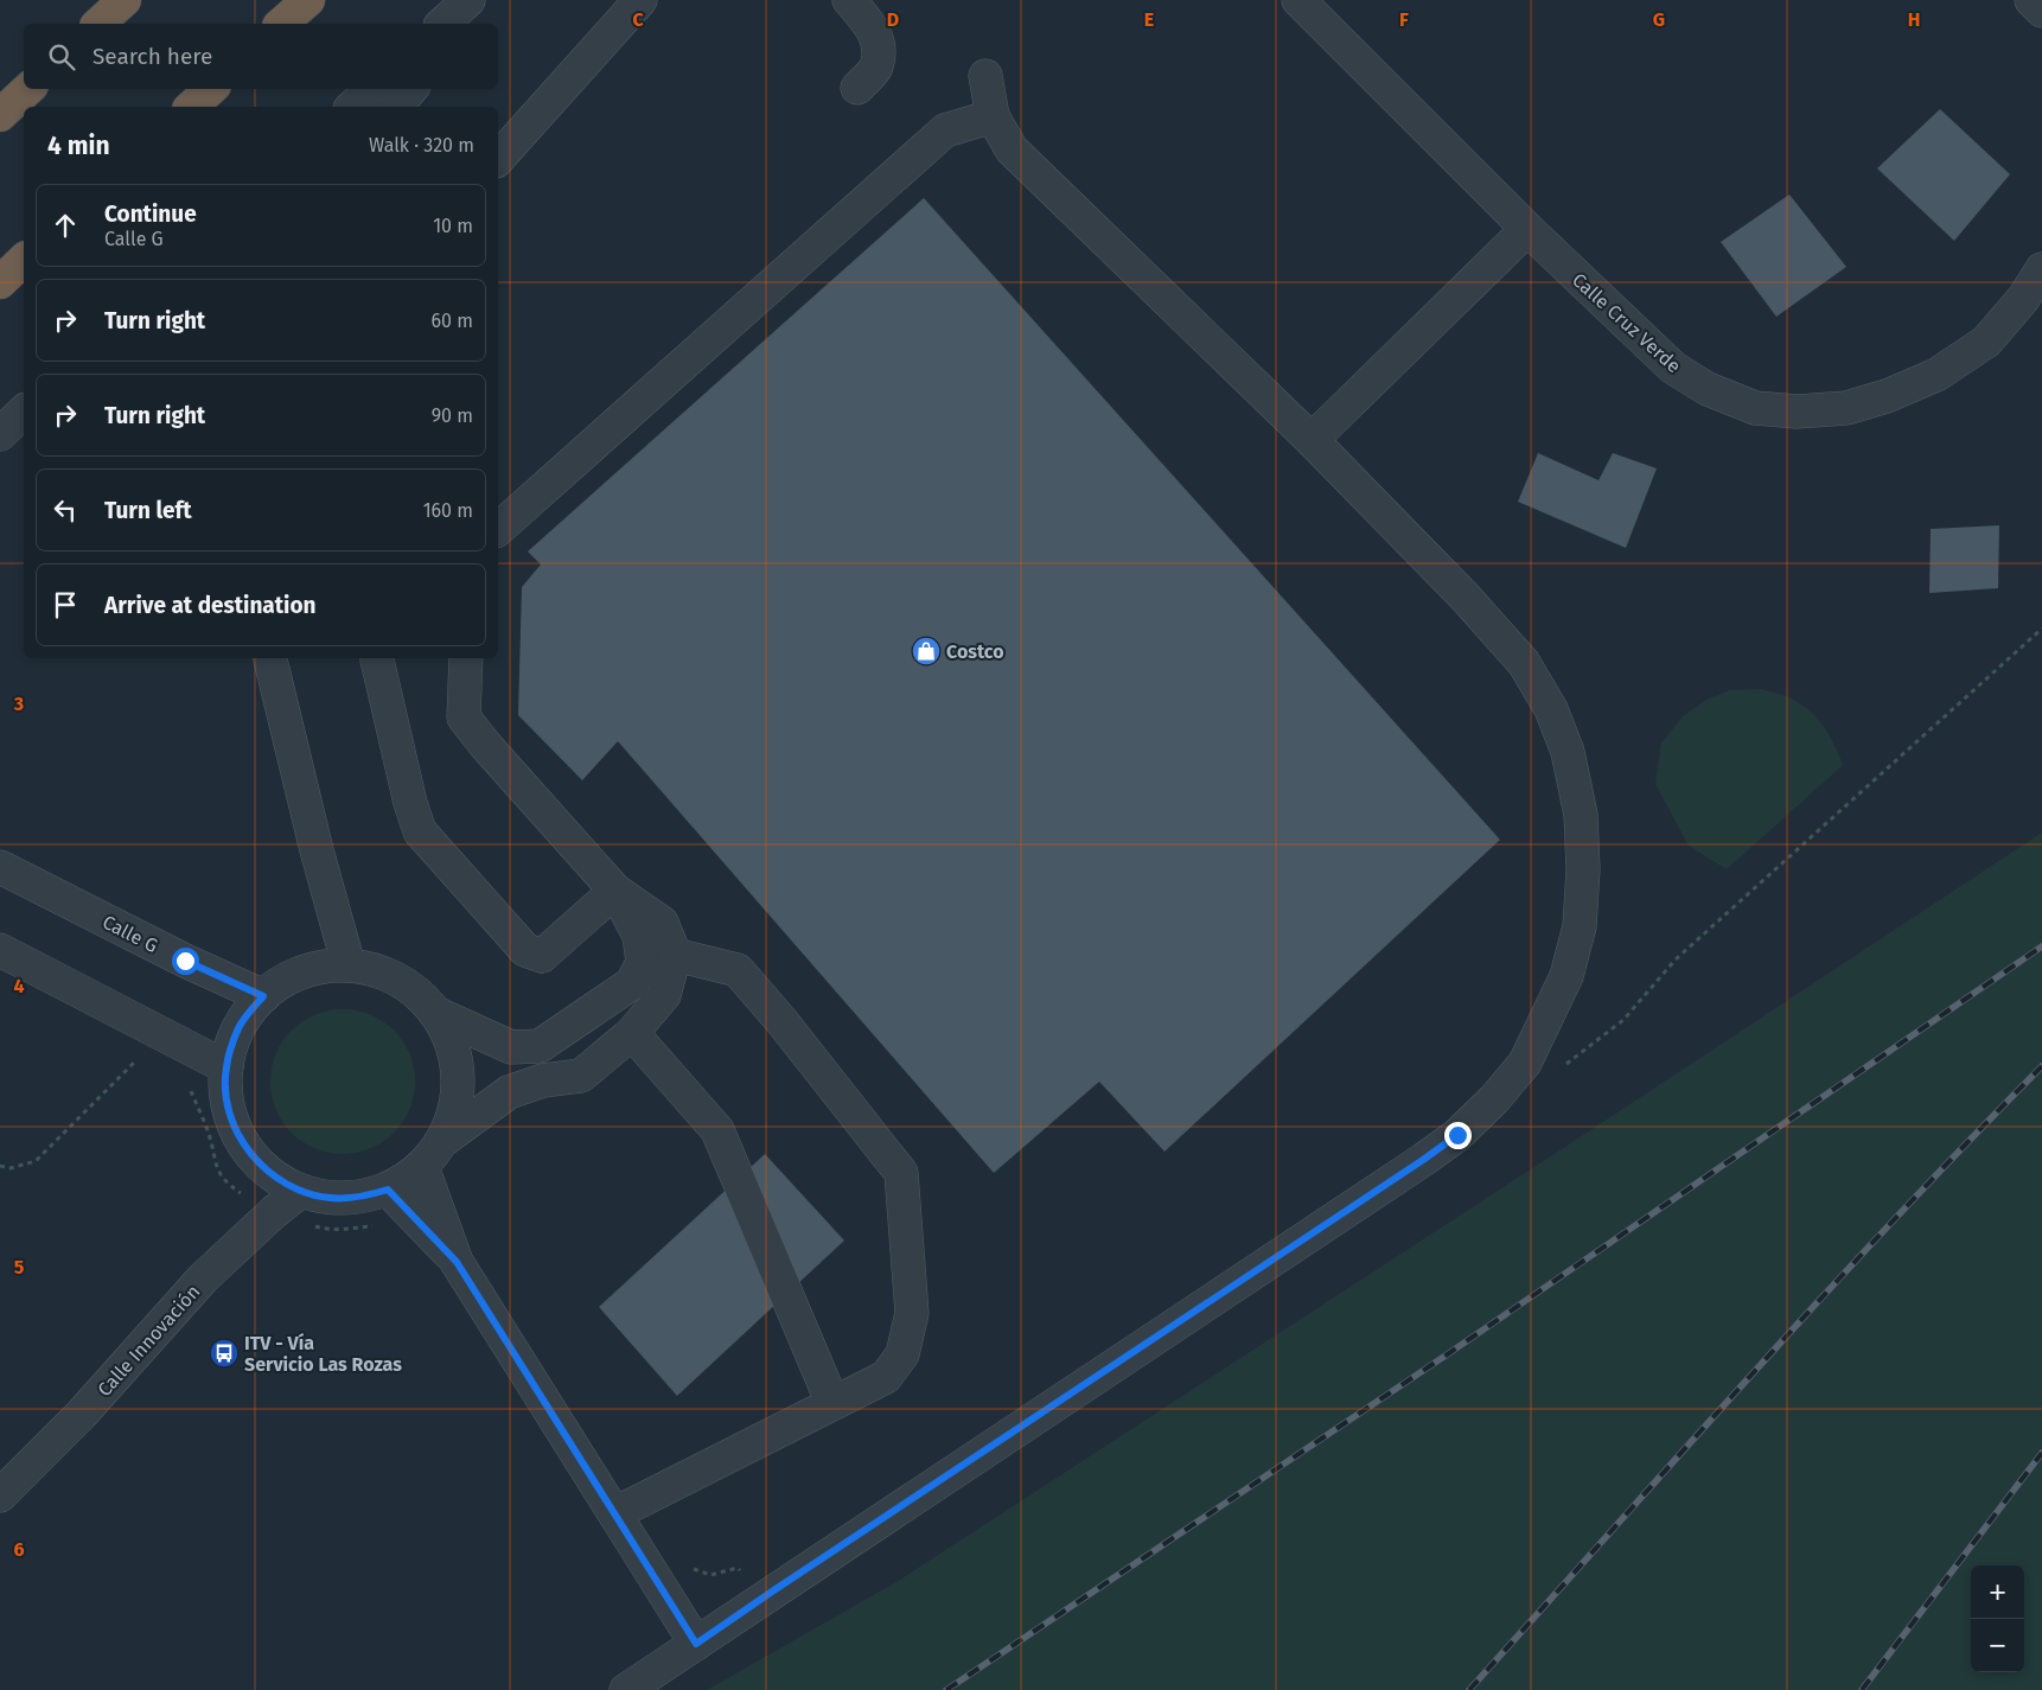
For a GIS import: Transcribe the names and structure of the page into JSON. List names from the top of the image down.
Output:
{
  "streets": {
    "street": ["Calle Cruz Verde", "Calle G", "Calle Innovación"]
  },
  "places": {
    "shop": ["Costco"],
    "bus stop": ["ITV - Vía Servicio Las Rozas"]
  },
  "page": {
    "search": "Search here",
    "heading": ["4 min", "Walk · 320 m"],
    "list": [
      ["Continue", "Calle G", "10 m"],
      ["Turn right", "60 m"],
      ["Turn right", "90 m"],
      ["Turn left", "160 m"],
      "Arrive at destination"
    ],
    "map_buttons": ["+", "−"]
  },
  "grid": {
    "columns": [
      "C",
      "D",
      "E",
      "F",
      "G",
      "H"
    ],
    "rows": [
      "3",
      "4",
      "5",
      "6"
    ]
  }
}
